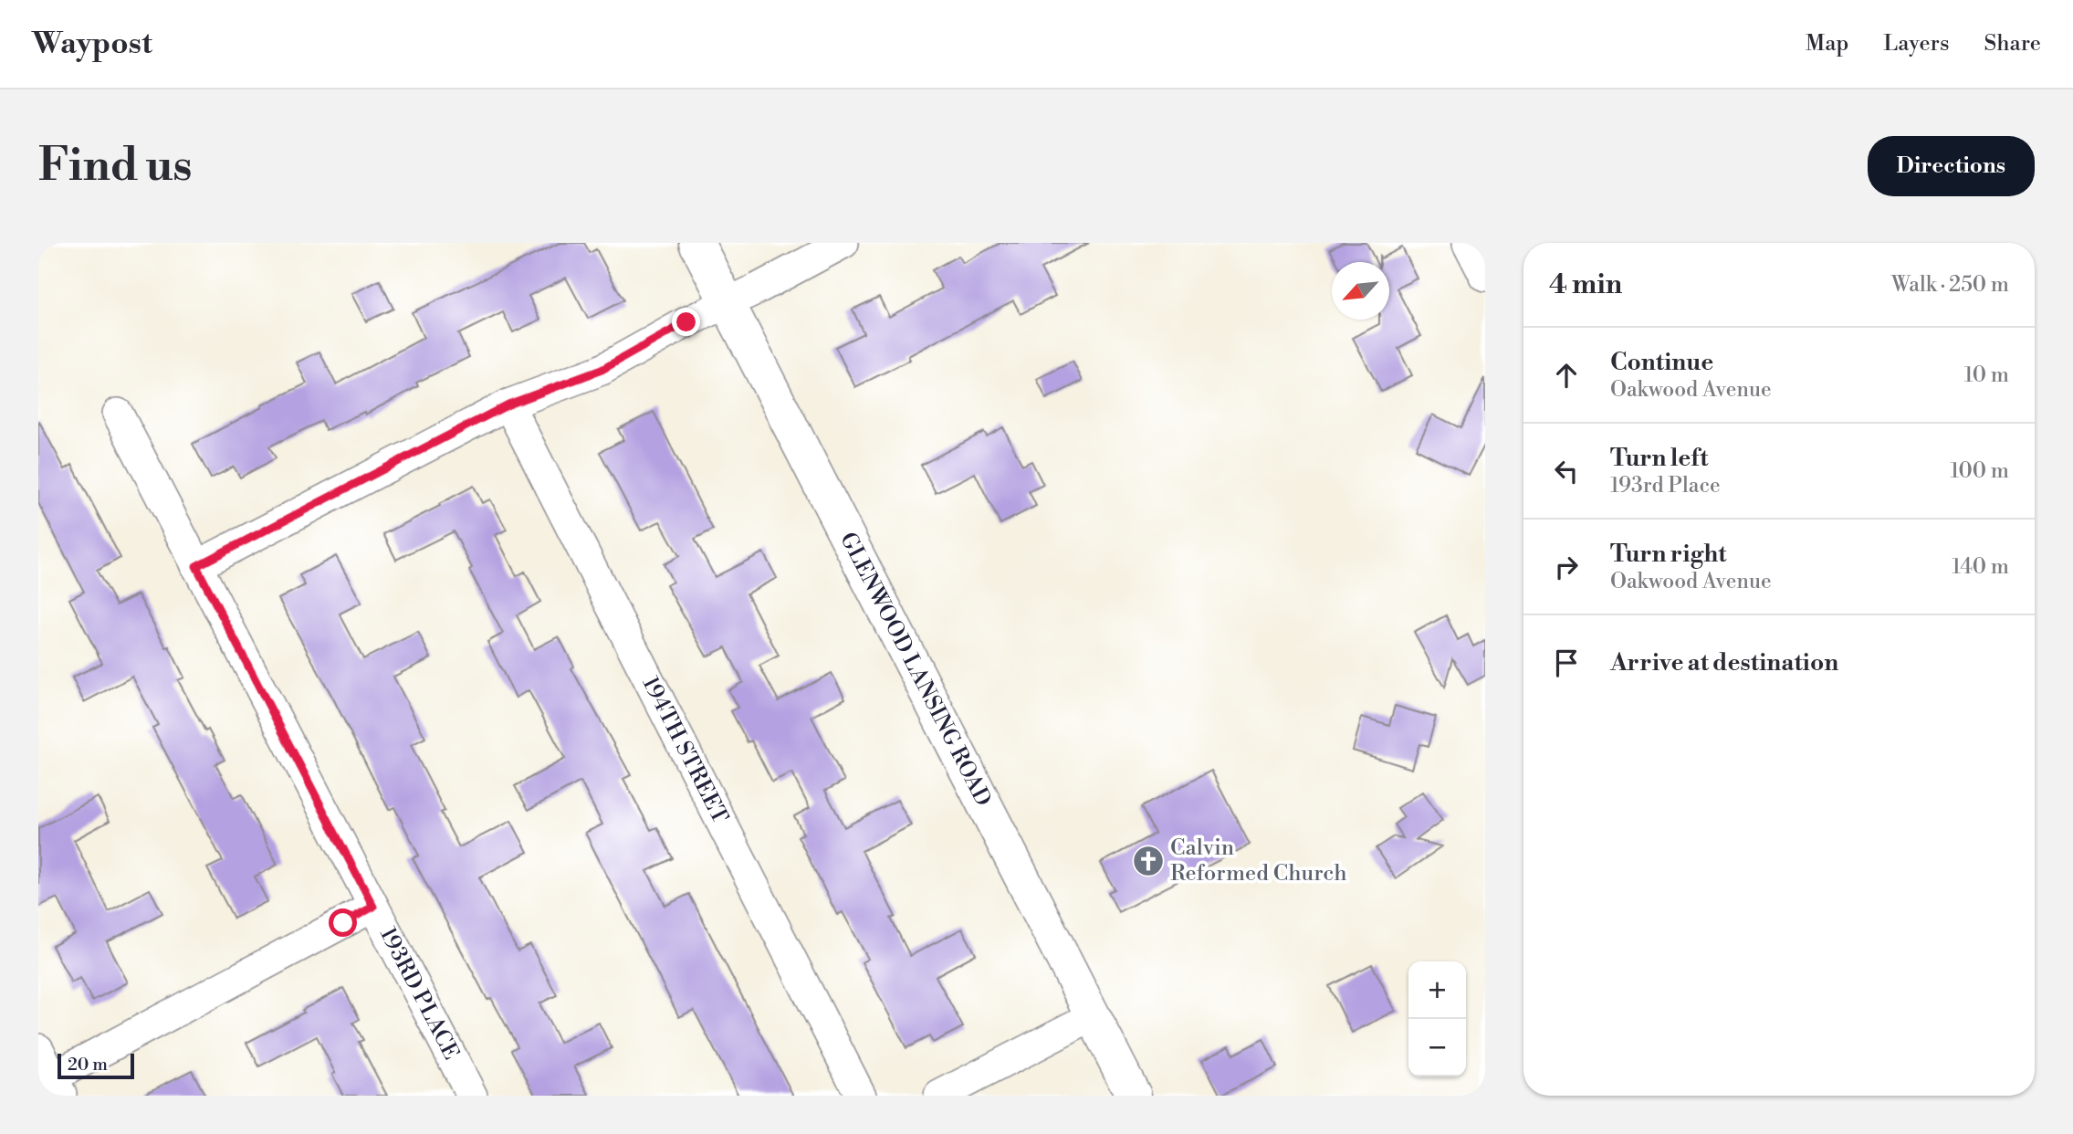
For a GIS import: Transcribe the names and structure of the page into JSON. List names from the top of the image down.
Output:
{
  "streets": {
    "main road": ["GLENWOOD LANSING ROAD"],
    "street": ["194TH STREET", "193RD PLACE"]
  },
  "places": {
    "church": ["Calvin Reformed Church"]
  },
  "scale_bar": "20 m",
  "north": "bottom left",
  "page": {
    "header": "Waypost",
    "nav": ["Map", "Layers", "Share"],
    "buttons": "Directions",
    "title": "Find us",
    "heading": ["4 min", "Walk · 250 m"],
    "list": [
      ["Continue", "Oakwood Avenue", "10 m"],
      ["Turn left", "193rd Place", "100 m"],
      ["Turn right", "Oakwood Avenue", "140 m"],
      "Arrive at destination"
    ],
    "map_buttons": ["+", "−"],
    "scale": "20 m"
  }
}
